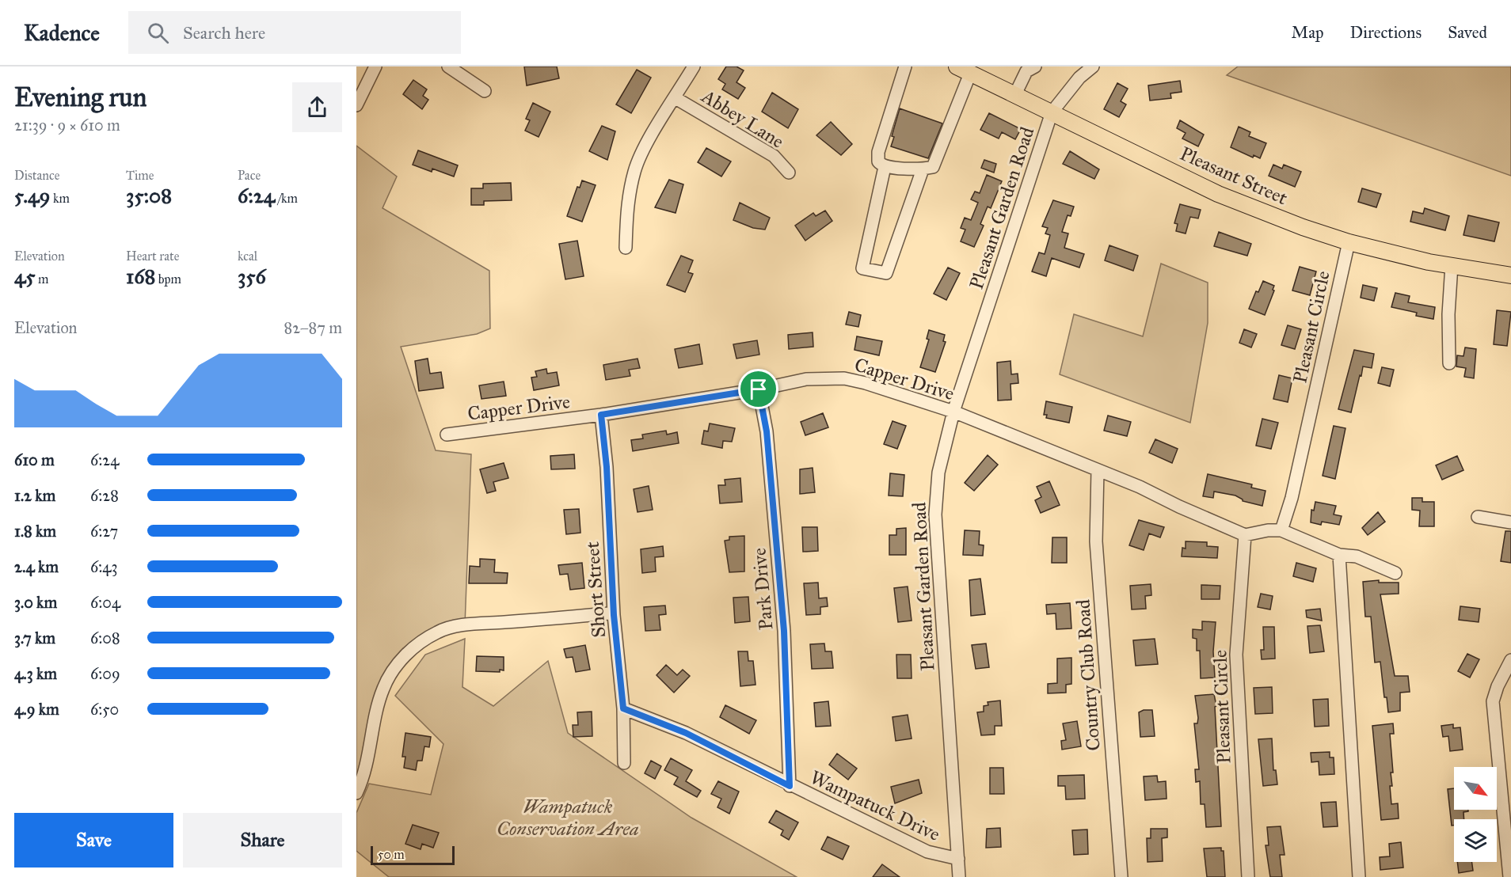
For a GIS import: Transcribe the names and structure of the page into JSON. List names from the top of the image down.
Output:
{
  "streets": {
    "main road": ["Pleasant Street"],
    "street": [
      "Abbey Lane",
      "Pleasant Garden Road",
      "Pleasant Circle",
      "Capper Drive",
      "Park Drive",
      "Short Street",
      "Country Club Road",
      "Wampatuck Drive"
    ]
  },
  "crossings": [
    ["Pleasant Street", "Pleasant Garden Road"],
    ["Pleasant Street", "Pleasant Circle"],
    ["Pleasant Garden Road", "Capper Drive"],
    ["Pleasant Garden Road", "Wampatuck Drive"],
    ["Pleasant Circle", "Capper Drive"],
    ["Capper Drive", "Park Drive"],
    ["Capper Drive", "Short Street"],
    ["Capper Drive", "Country Club Road"],
    ["Park Drive", "Wampatuck Drive"],
    ["Short Street", "Wampatuck Drive"]
  ],
  "parks": ["Wampatuck Conservation Area"],
  "scale_bar": "50 m",
  "north": "bottom right",
  "page": {
    "header": "Kadence",
    "search": "Search here",
    "nav": ["Map", "Directions", "Saved"],
    "heading": ["Evening run", "21:39 · 9 × 610 m"],
    "stats": [
      ["Distance", "5.49 km"],
      ["Time", "35:08"],
      ["Pace", "6:24 /km"],
      ["Elevation", "45 m"],
      ["Heart rate", "168 bpm"],
      ["kcal", "356"]
    ],
    "chart": ["Elevation", "82–87 m"],
    "list": [
      {
        "name": "610 m",
        "note": "6:24"
      },
      {
        "name": "1.2 km",
        "note": "6:28"
      },
      {
        "name": "1.8 km",
        "note": "6:27"
      },
      {
        "name": "2.4 km",
        "note": "6:43"
      },
      {
        "name": "3.0 km",
        "note": "6:04"
      },
      {
        "name": "3.7 km",
        "note": "6:08"
      },
      {
        "name": "4.3 km",
        "note": "6:09"
      },
      {
        "name": "4.9 km",
        "note": "6:50"
      }
    ],
    "buttons": ["Save", "Share"],
    "scale": "50 m"
  }
}
